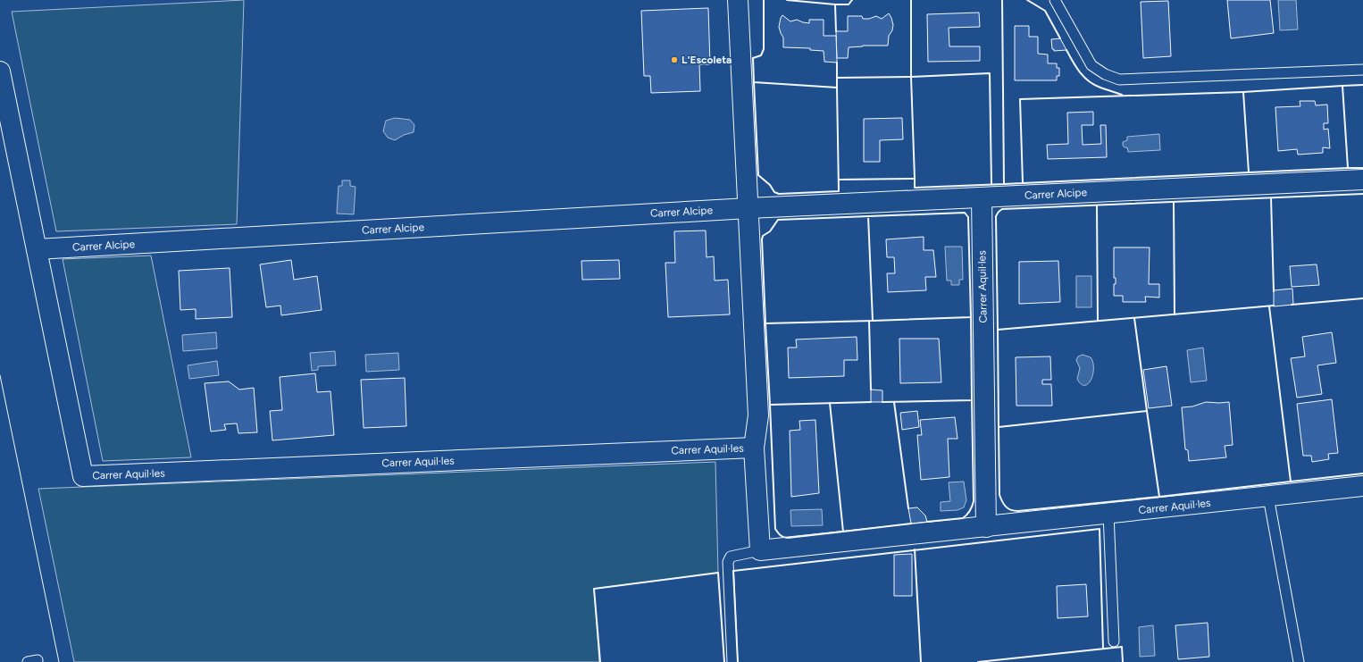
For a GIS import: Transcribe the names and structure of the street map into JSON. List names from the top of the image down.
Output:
{
  "streets": {
    "street": ["Carrer Alcipe", "Carrer Aquil·les"]
  },
  "crossings": [
    ["Carrer Alcipe", "Carrer Aquil·les"]
  ],
  "places": ["L'Escoleta"]
}
